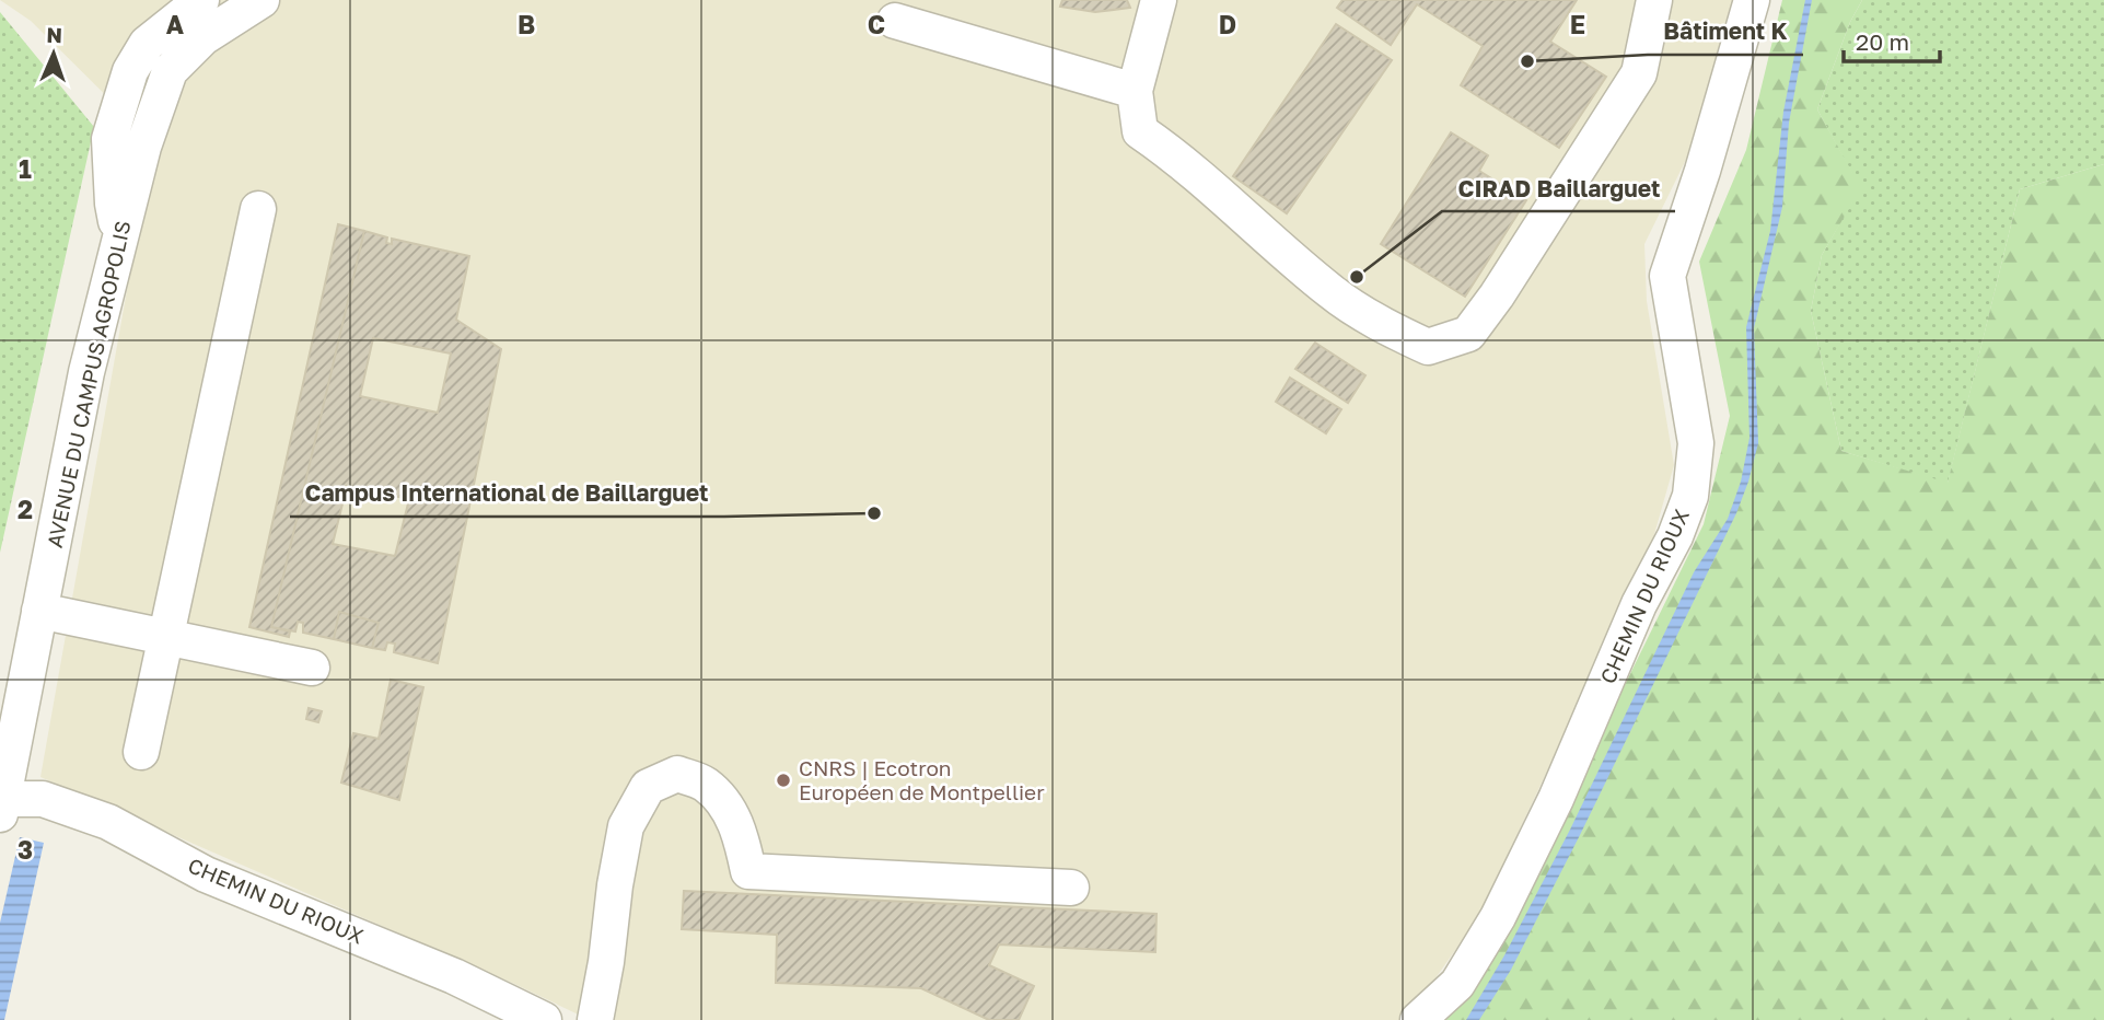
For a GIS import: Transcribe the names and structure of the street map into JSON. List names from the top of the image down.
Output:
{
  "streets": {
    "street": ["AVENUE DU CAMPUS AGROPOLIS", "CHEMIN DU RIOUX"]
  },
  "crossings": [
    ["AVENUE DU CAMPUS AGROPOLIS", "CHEMIN DU RIOUX"]
  ],
  "places": [
    "Bâtiment K",
    "CIRAD Baillarguet",
    "Campus International de Baillarguet",
    "CNRS | Ecotron Européen de Montpellier"
  ],
  "scale_bar": "20 m",
  "north": "top",
  "grid": {
    "columns": [
      "A",
      "B",
      "C",
      "D",
      "E"
    ],
    "rows": ["1", "2", "3"]
  }
}
